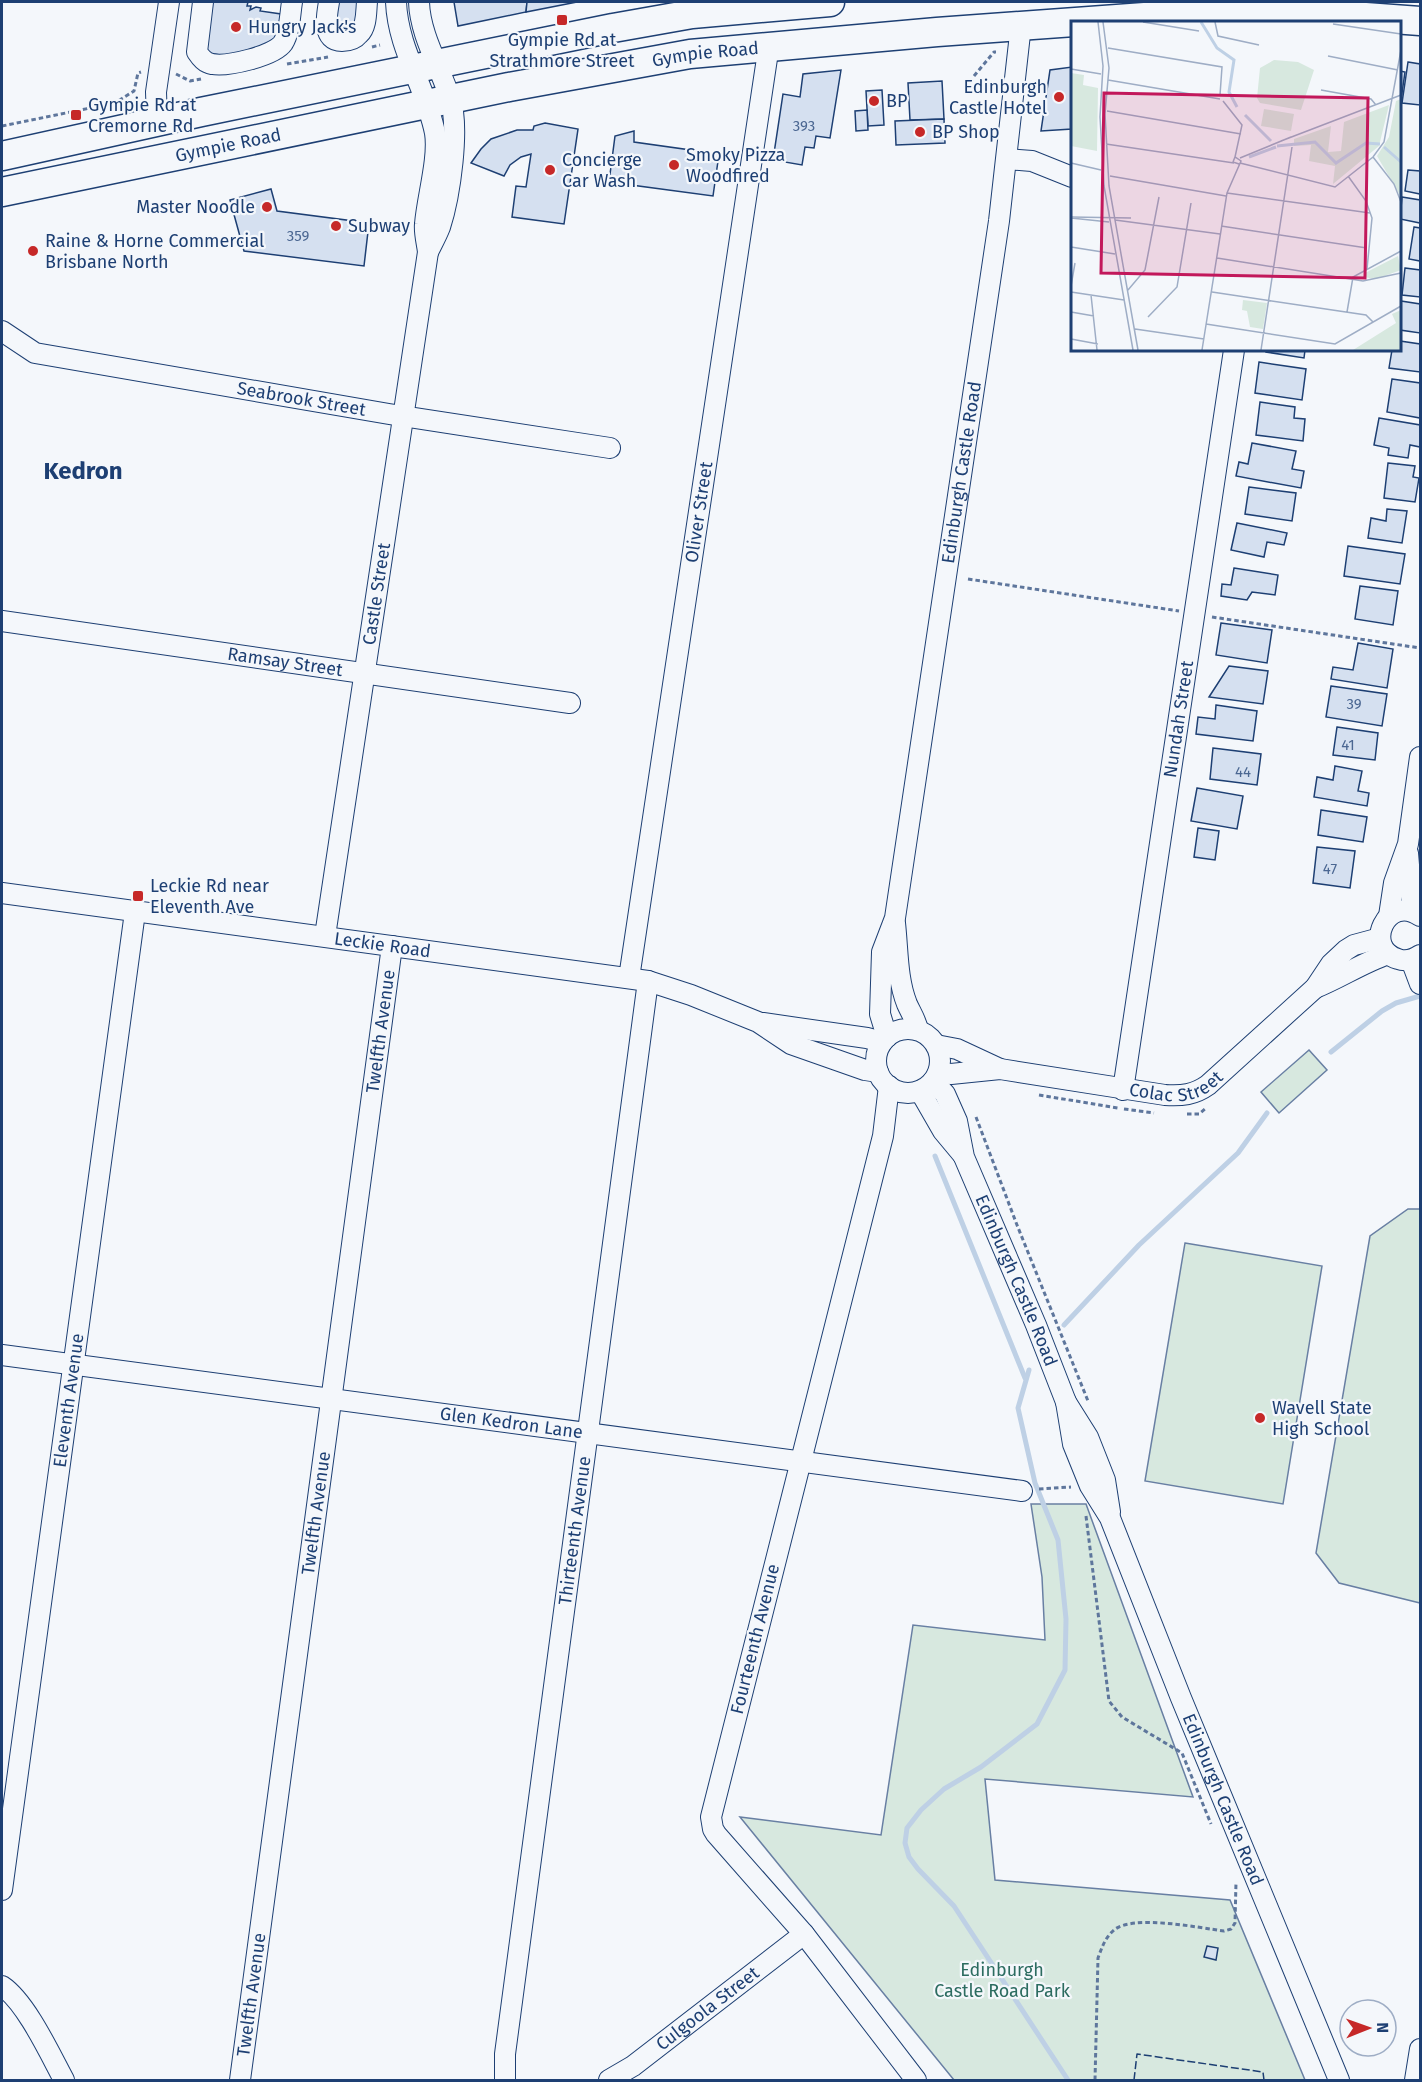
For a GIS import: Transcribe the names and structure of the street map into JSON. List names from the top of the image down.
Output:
{
  "streets": {
    "highway": ["Gympie Road"],
    "street": [
      "Seabrook Street",
      "Edinburgh Castle Road",
      "Oliver Street",
      "Castle Street",
      "Ramsay Street",
      "Nundah Street",
      "Leckie Road",
      "Twelfth Avenue",
      "Colac Street",
      "Eleventh Avenue",
      "Glen Kedron Lane",
      "Thirteenth Avenue",
      "Fourteenth Avenue",
      "Culgoola Street"
    ]
  },
  "crossings": [
    ["Gympie Road", "Edinburgh Castle Road"],
    ["Gympie Road", "Oliver Street"],
    ["Gympie Road", "Castle Street"],
    ["Seabrook Street", "Castle Street"],
    ["Edinburgh Castle Road", "Leckie Road"],
    ["Edinburgh Castle Road", "Colac Street"],
    ["Edinburgh Castle Road", "Fourteenth Avenue"],
    ["Oliver Street", "Leckie Road"],
    ["Oliver Street", "Thirteenth Avenue"],
    ["Castle Street", "Ramsay Street"],
    ["Castle Street", "Leckie Road"],
    ["Nundah Street", "Colac Street"],
    ["Leckie Road", "Twelfth Avenue"],
    ["Leckie Road", "Colac Street"],
    ["Leckie Road", "Eleventh Avenue"],
    ["Leckie Road", "Thirteenth Avenue"],
    ["Leckie Road", "Fourteenth Avenue"],
    ["Twelfth Avenue", "Glen Kedron Lane"],
    ["Colac Street", "Fourteenth Avenue"],
    ["Eleventh Avenue", "Glen Kedron Lane"],
    ["Glen Kedron Lane", "Thirteenth Avenue"],
    ["Glen Kedron Lane", "Fourteenth Avenue"],
    ["Fourteenth Avenue", "Culgoola Street"]
  ],
  "districts": ["Kedron"],
  "parks": ["Edinburgh Castle Road Park"],
  "places": {
    "transit": ["Gympie Rd at Strathmore Street", "Gympie Rd at Cremorne Rd", "Leckie Rd near Eleventh Ave"],
    "other": [
      "Hungry Jack's",
      "Edinburgh Castle Hotel",
      "BP",
      "BP Shop",
      "Smoky Pizza Woodfired",
      "Concierge Car Wash",
      "Master Noodle",
      "Subway",
      "Raine & Horne Commercial Brisbane North",
      "Wavell State High School"
    ]
  },
  "house_numbers": [
    "393",
    "359",
    "39",
    "41",
    "44",
    "47"
  ],
  "north": "right"
}
